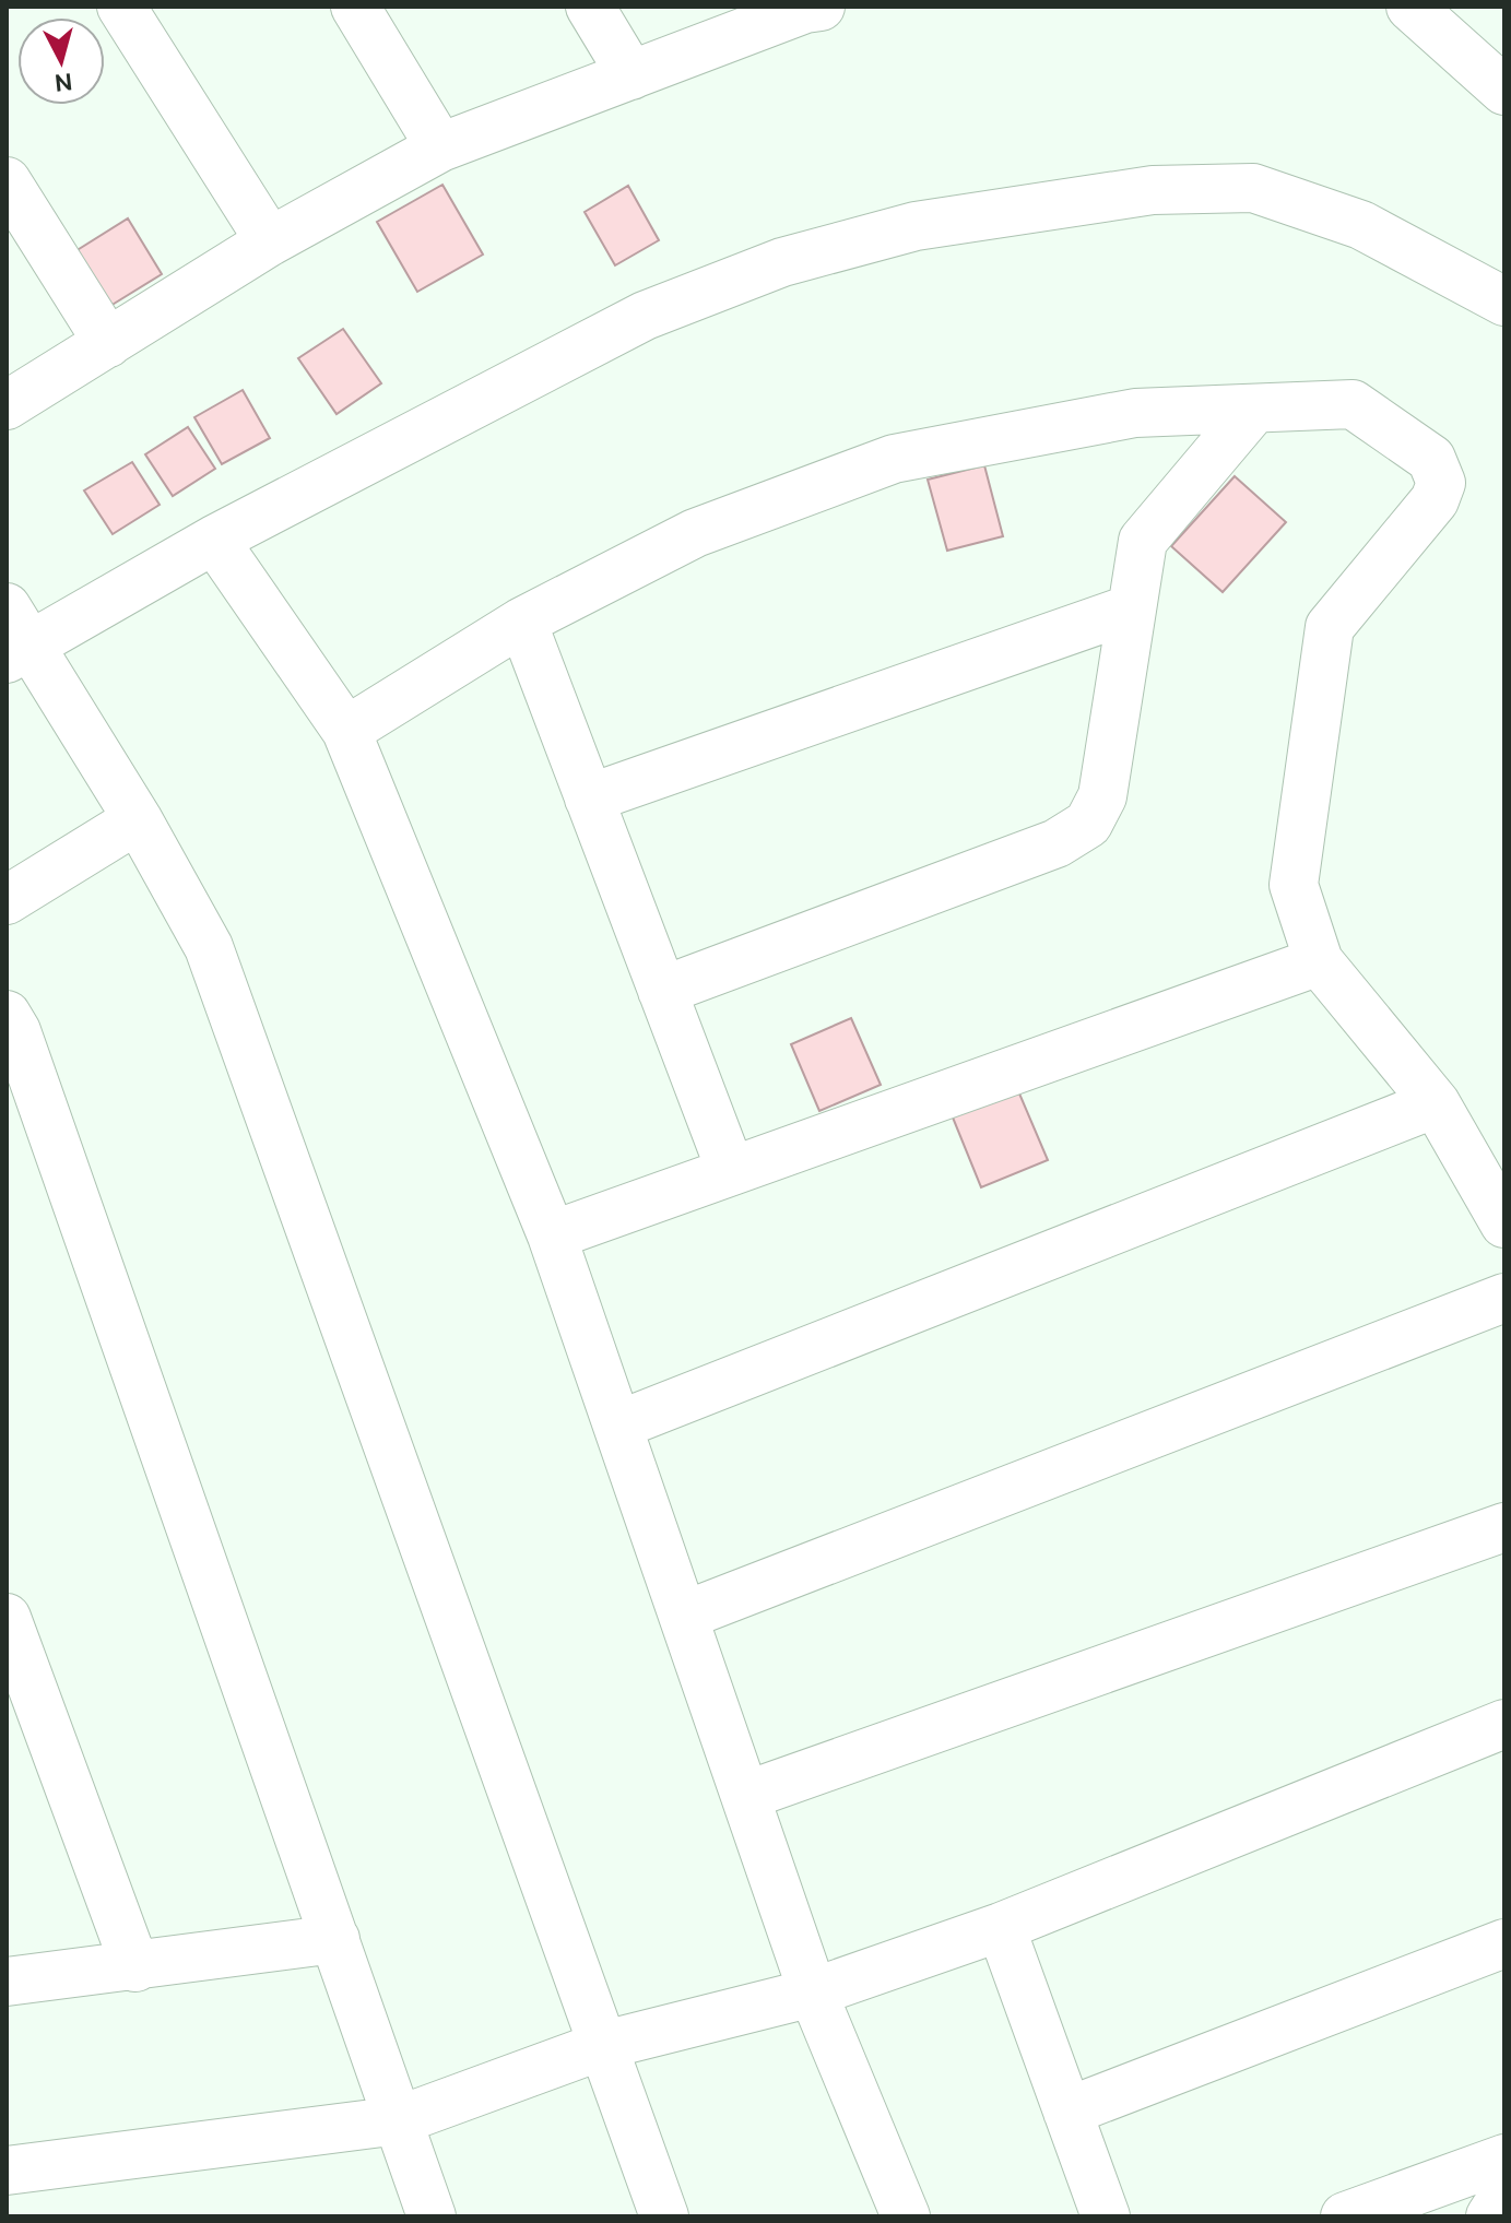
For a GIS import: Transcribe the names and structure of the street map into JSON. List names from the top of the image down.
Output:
{
  "north": "bottom"
}
